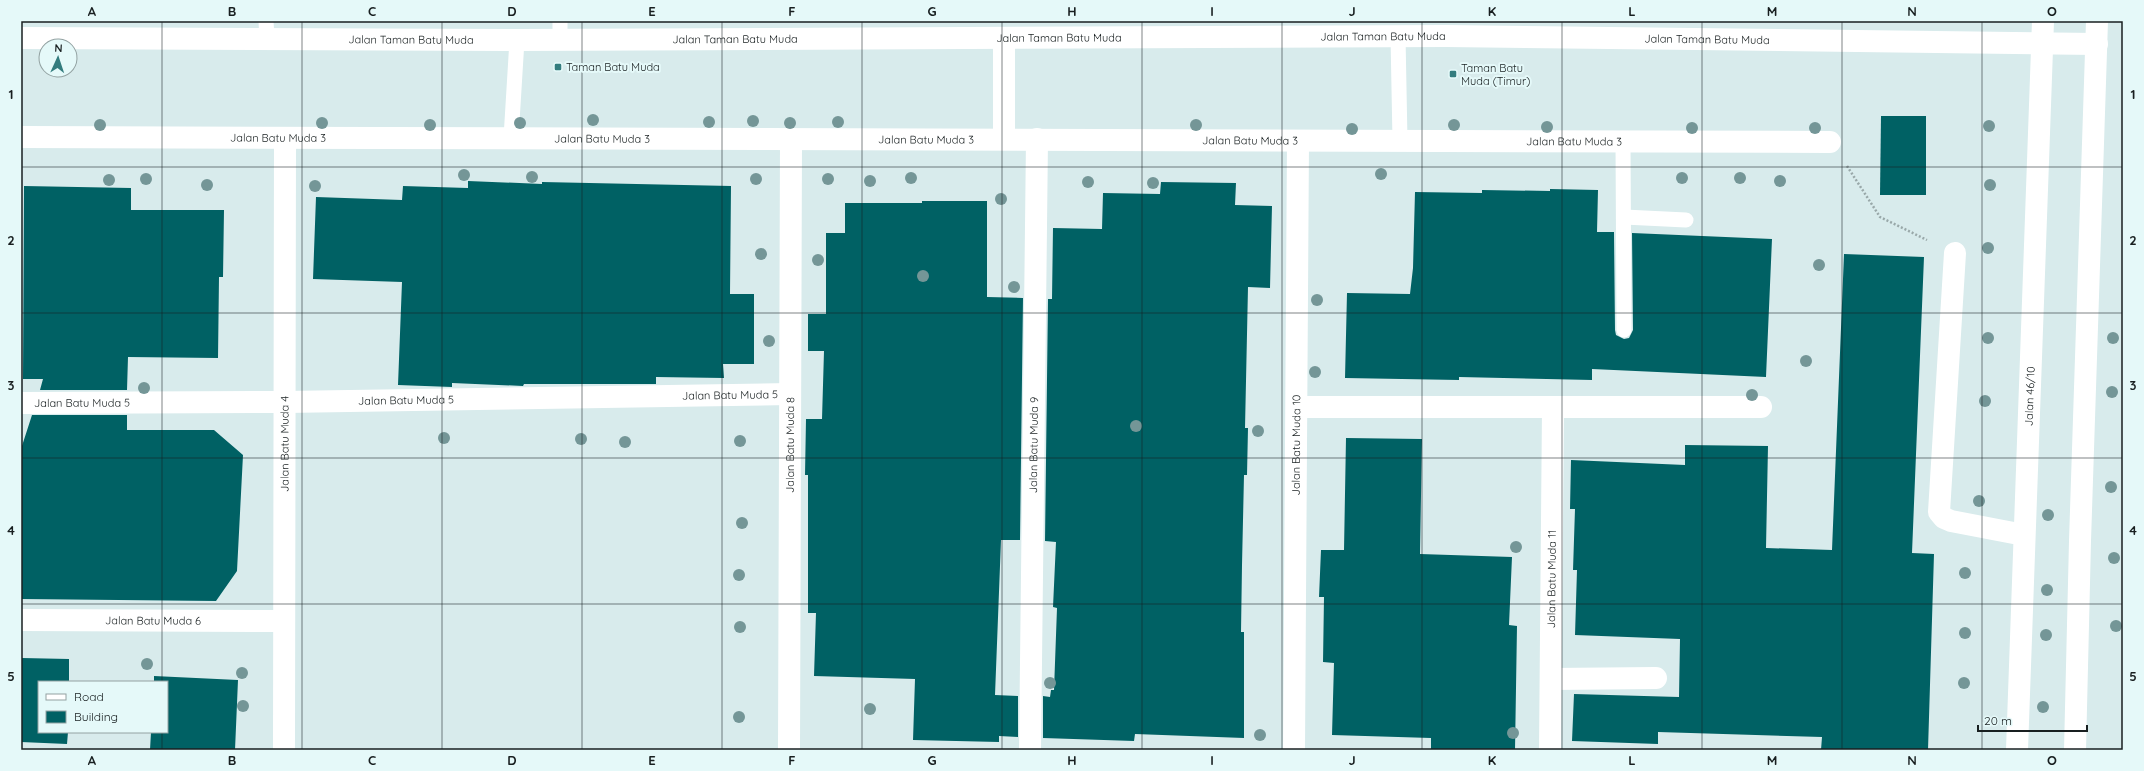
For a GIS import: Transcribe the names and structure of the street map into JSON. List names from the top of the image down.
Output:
{
  "streets": {
    "street": [
      "Jalan Taman Batu Muda",
      "Jalan Batu Muda 3",
      "Jalan Batu Muda 5",
      "Jalan 46/10",
      "Jalan Batu Muda 4",
      "Jalan Batu Muda 8",
      "Jalan Batu Muda 9",
      "Jalan Batu Muda 10",
      "Jalan Batu Muda 11",
      "Jalan Batu Muda 6"
    ]
  },
  "crossings": [
    ["Jalan Taman Batu Muda", "Jalan 46/10"],
    ["Jalan Batu Muda 3", "Jalan Batu Muda 4"],
    ["Jalan Batu Muda 3", "Jalan Batu Muda 8"],
    ["Jalan Batu Muda 3", "Jalan Batu Muda 9"],
    ["Jalan Batu Muda 3", "Jalan Batu Muda 10"],
    ["Jalan Batu Muda 5", "Jalan Batu Muda 4"],
    ["Jalan Batu Muda 5", "Jalan Batu Muda 8"],
    ["Jalan Batu Muda 4", "Jalan Batu Muda 6"]
  ],
  "places": {
    "transit": ["Taman Batu Muda", "Taman Batu Muda (Timur)"]
  },
  "legend": ["Road", "Building"],
  "scale_bar": "20 m",
  "north": "top",
  "grid": {
    "columns": [
      "A",
      "B",
      "C",
      "D",
      "E",
      "F",
      "G",
      "H",
      "I",
      "J",
      "K",
      "L",
      "M",
      "N",
      "O"
    ],
    "rows": [
      "1",
      "2",
      "3",
      "4",
      "5"
    ]
  }
}
